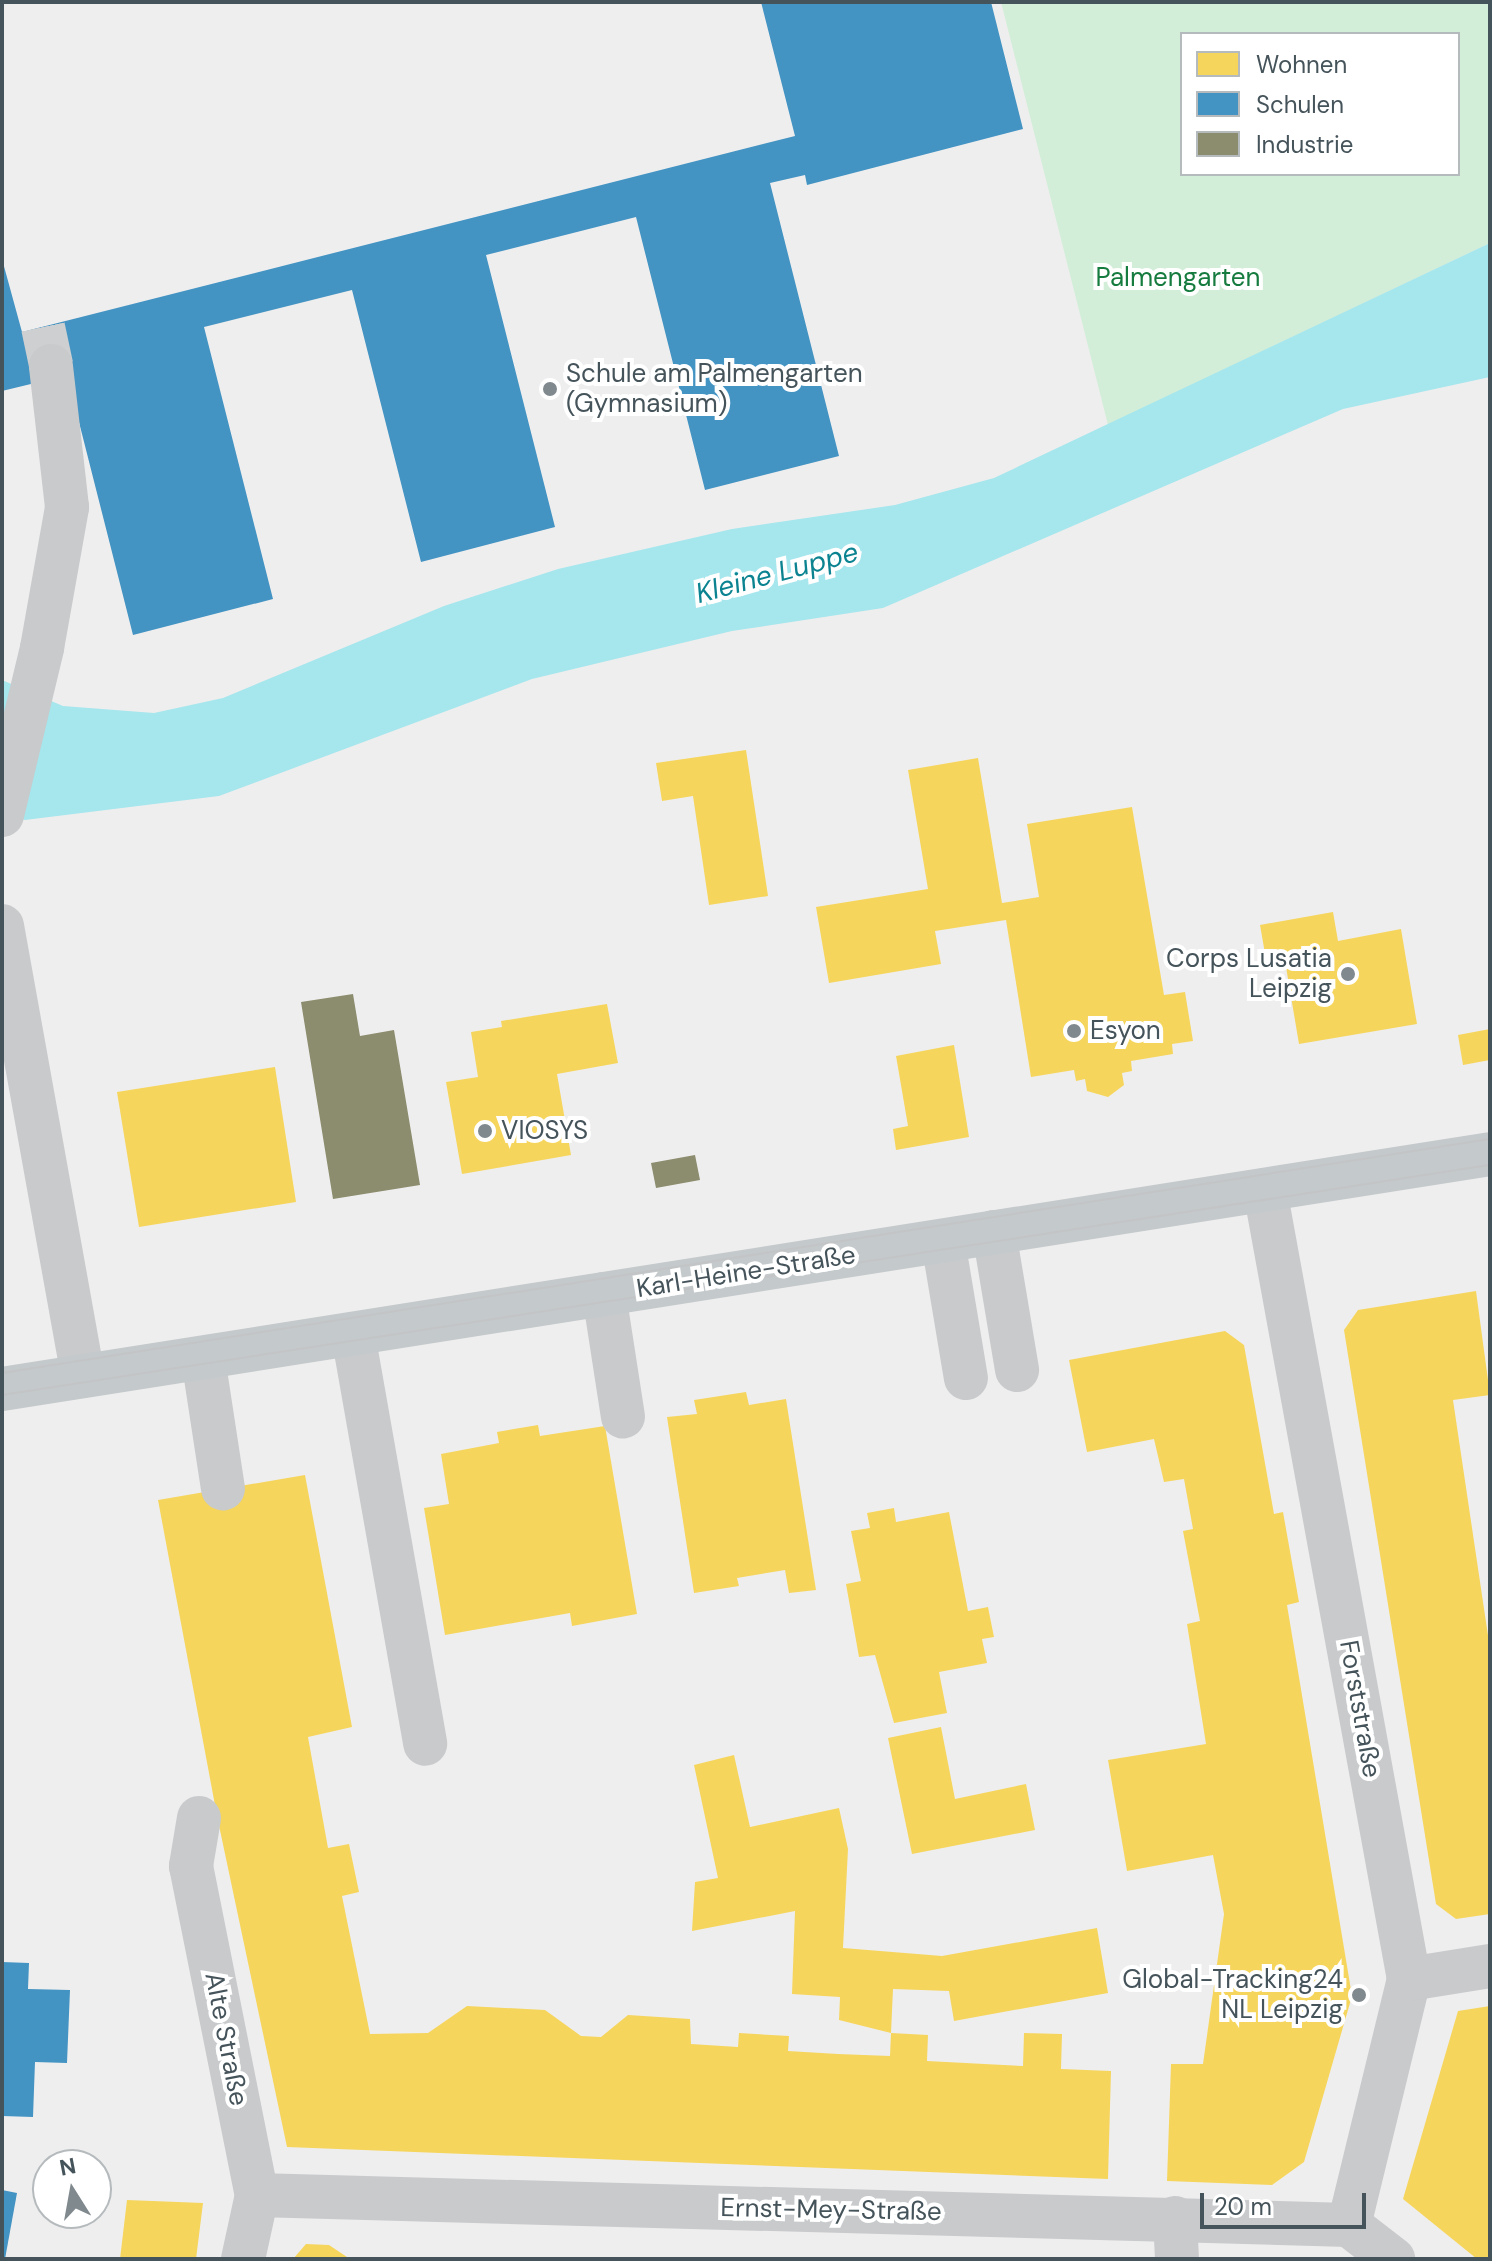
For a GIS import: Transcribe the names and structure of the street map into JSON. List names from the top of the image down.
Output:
{
  "streets": {
    "main road": ["Karl-Heine-Straße"],
    "street": ["Forststraße", "Alte Straße", "Ernst-Mey-Straße"]
  },
  "crossings": [
    ["Karl-Heine-Straße", "Forststraße"],
    ["Forststraße", "Ernst-Mey-Straße"],
    ["Alte Straße", "Ernst-Mey-Straße"]
  ],
  "water": ["Kleine Luppe"],
  "parks": ["Palmengarten"],
  "places": [
    "Schule am Palmengarten (Gymnasium)",
    "Corps Lusatia Leipzig",
    "Esyon",
    "VIOSYS",
    "Global-Tracking24 NL Leipzig"
  ],
  "legend": ["Wohnen", "Schulen", "Industrie"],
  "scale_bar": "20 m",
  "north": "top"
}
